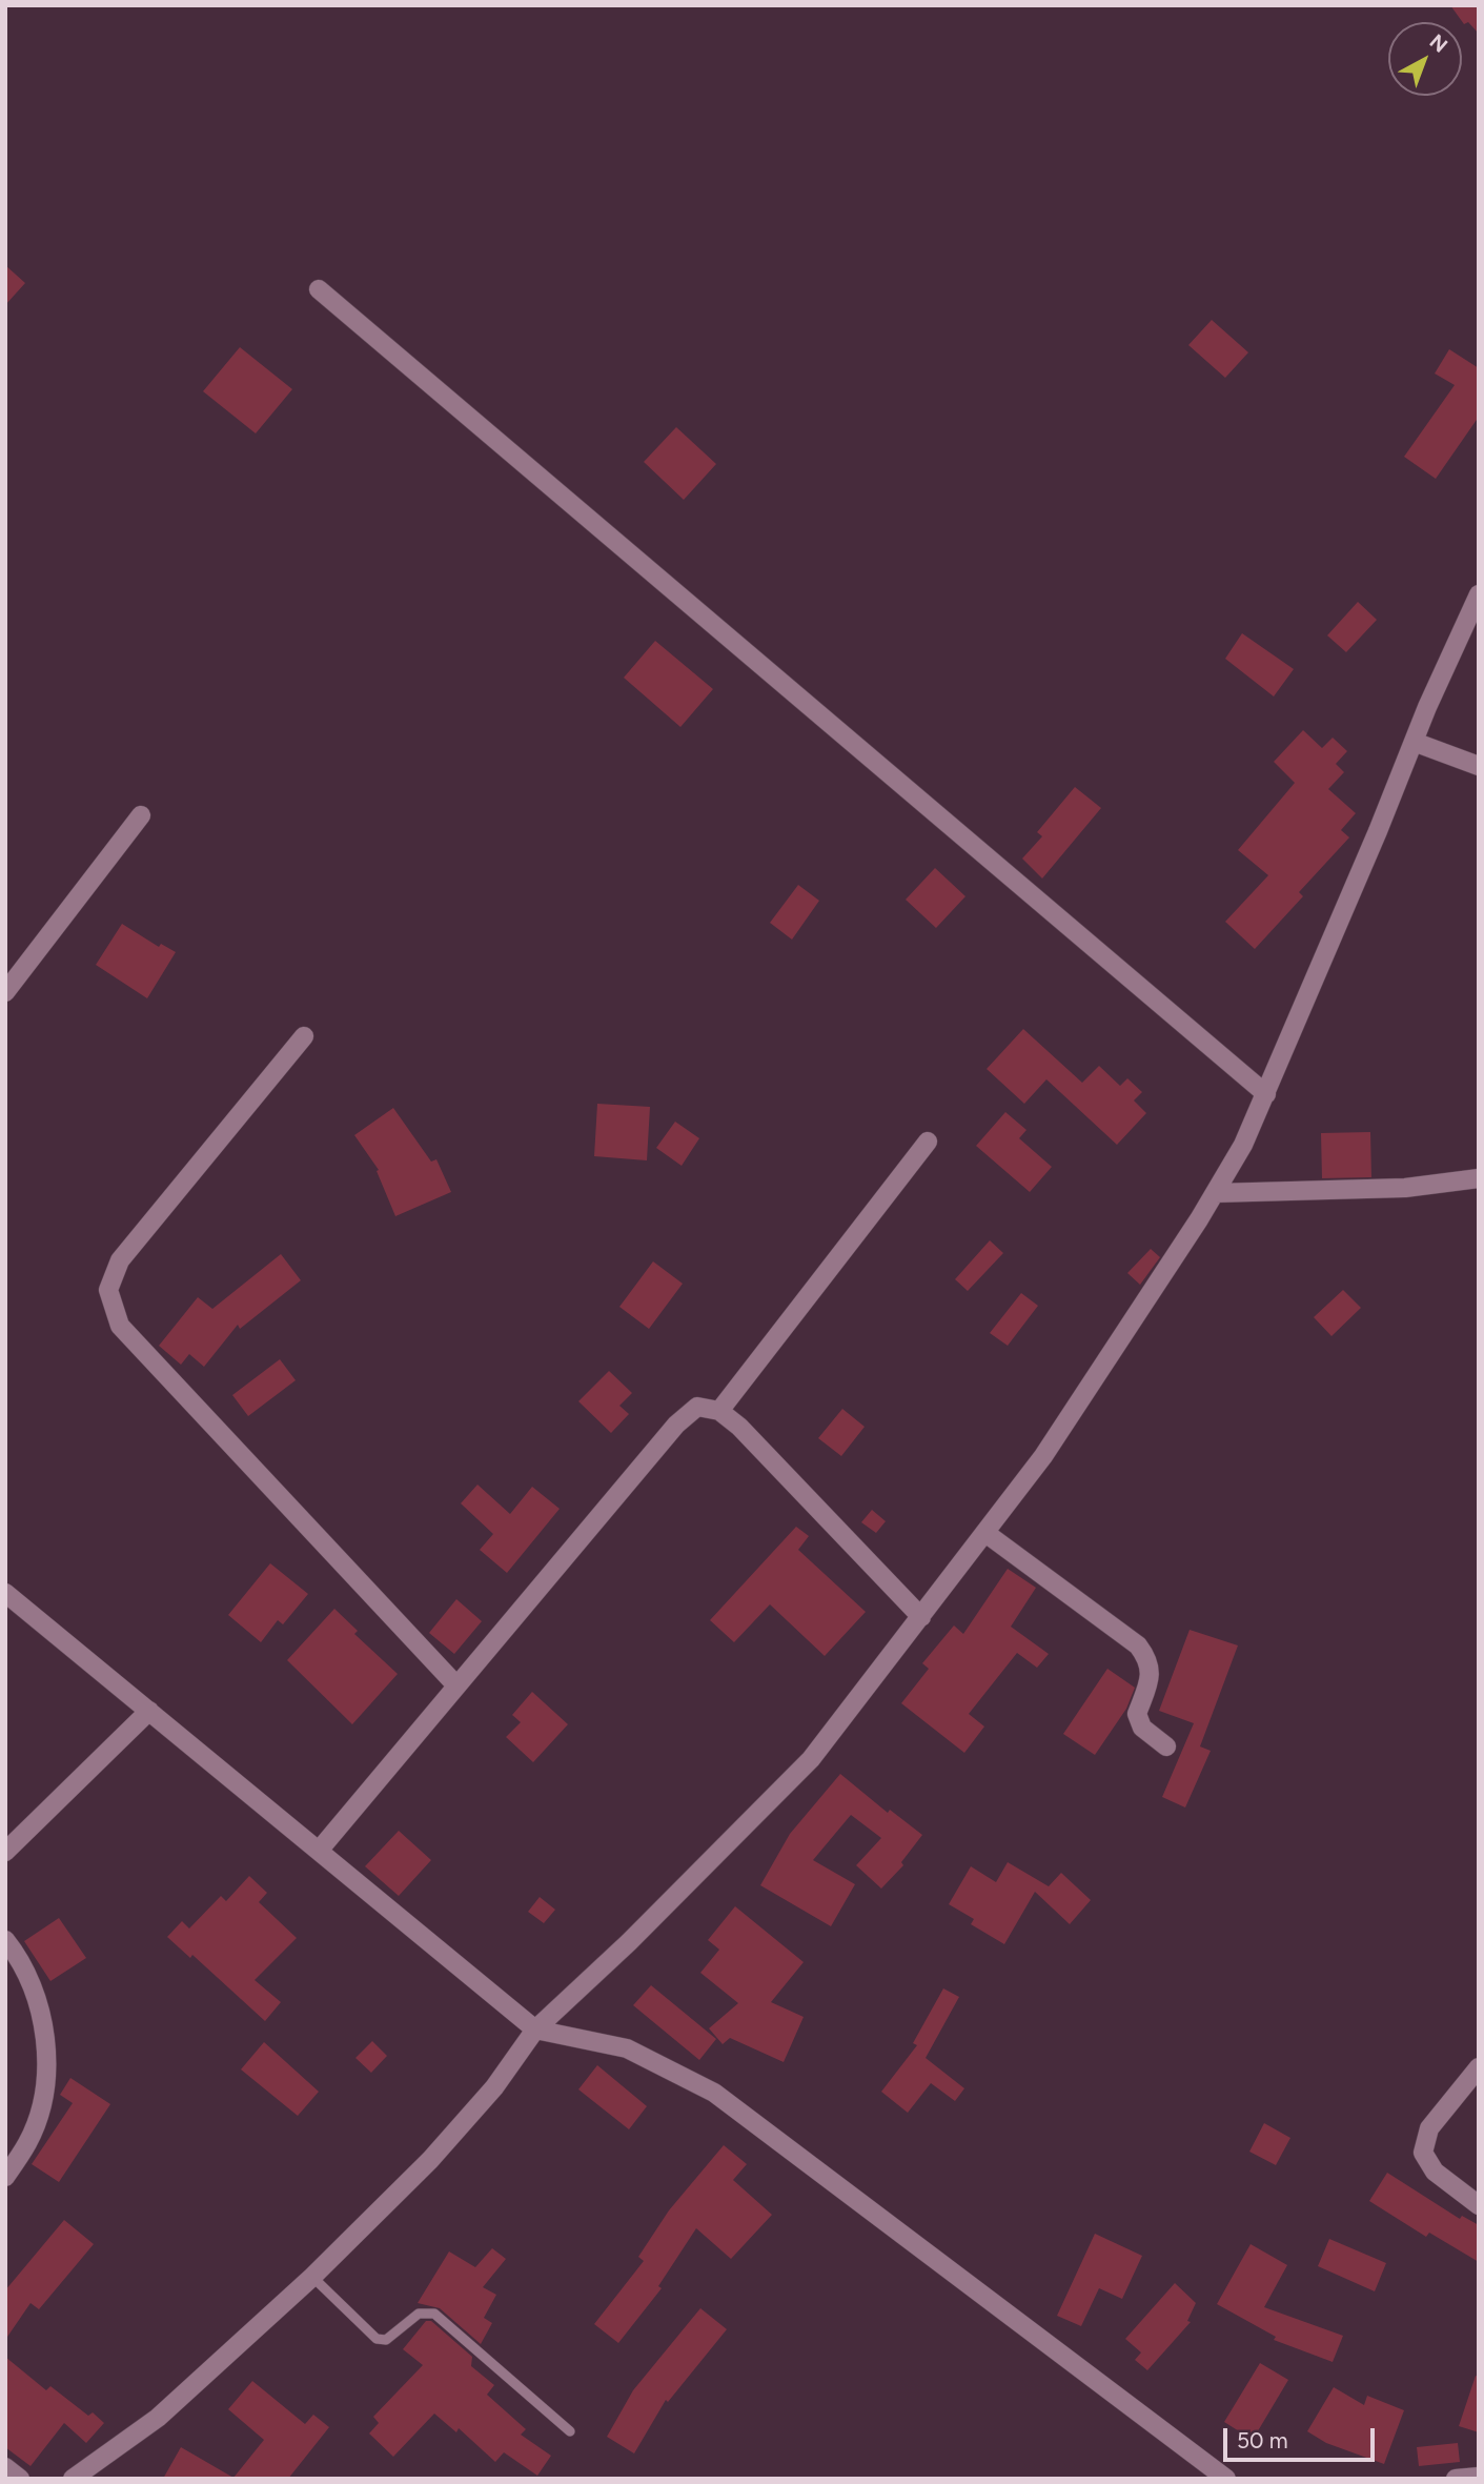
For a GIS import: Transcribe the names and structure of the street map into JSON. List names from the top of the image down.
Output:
{
  "scale_bar": "50 m",
  "north": "top right"
}
